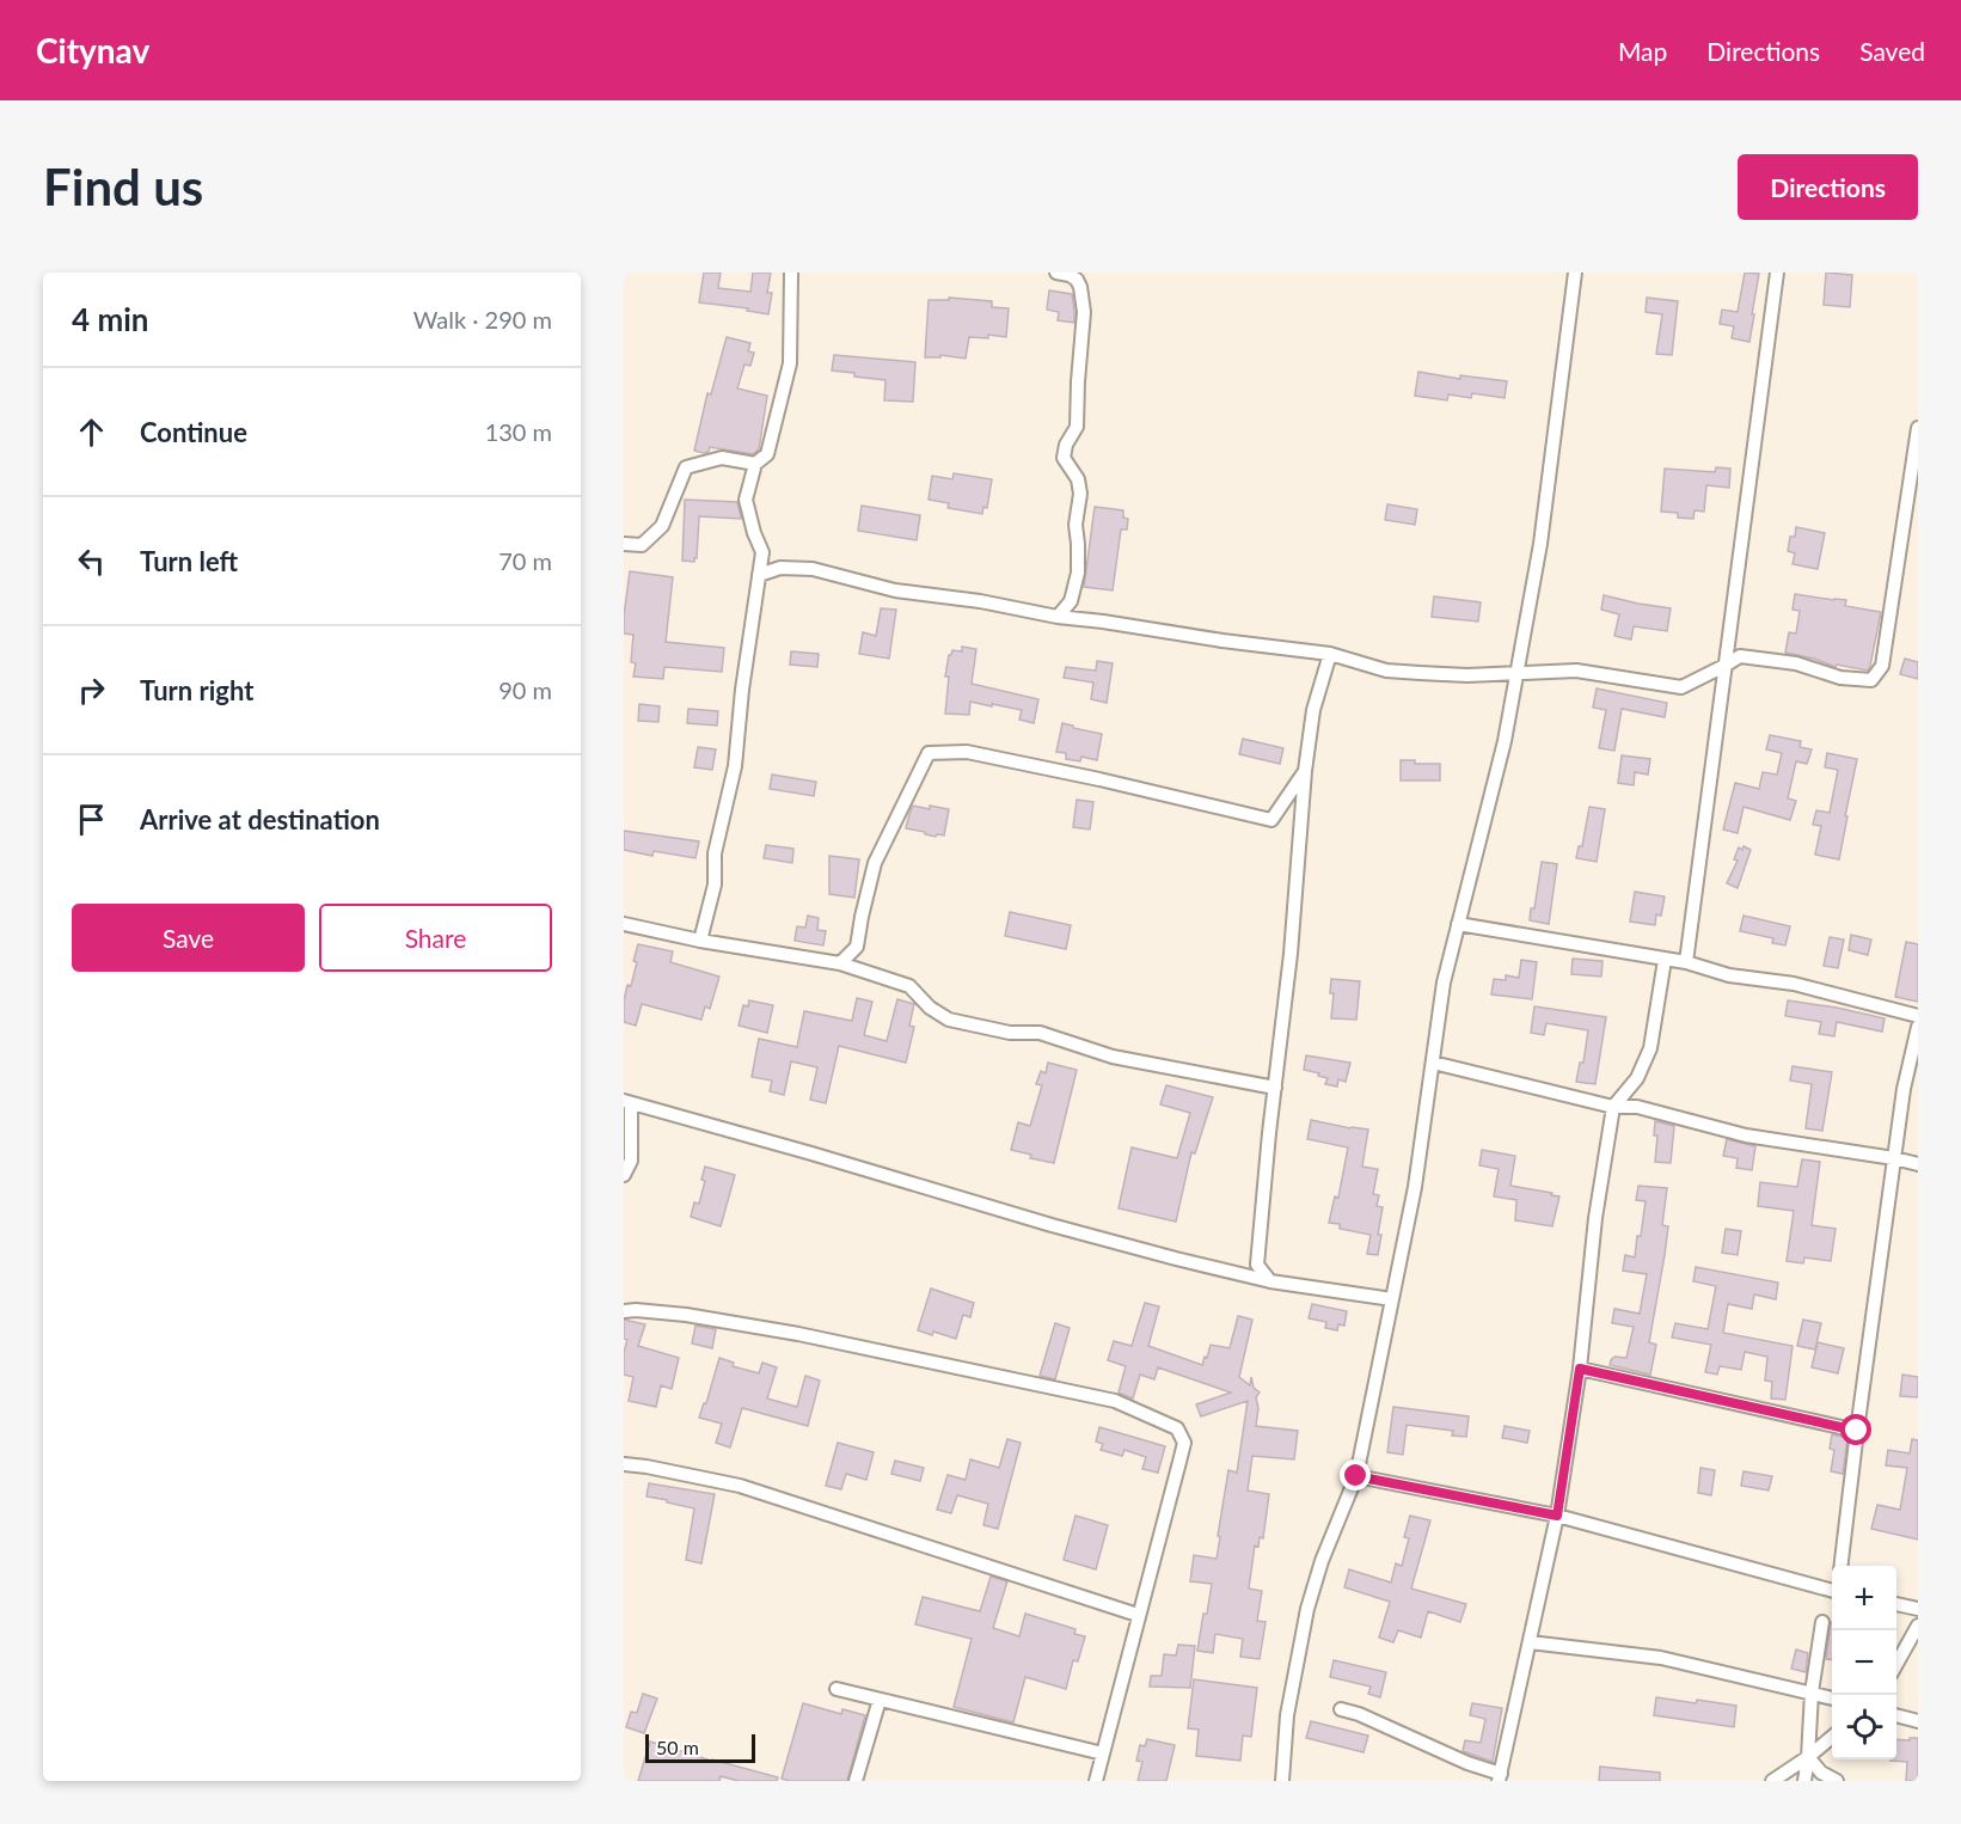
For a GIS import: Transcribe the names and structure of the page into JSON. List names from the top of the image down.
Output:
{
  "scale_bar": "50 m",
  "page": {
    "header": "Citynav",
    "nav": ["Map", "Directions", "Saved"],
    "buttons": [
      "Directions",
      ["Save", "Share"]
    ],
    "title": "Find us",
    "heading": ["4 min", "Walk · 290 m"],
    "list": [
      ["Continue", "130 m"],
      ["Turn left", "70 m"],
      ["Turn right", "90 m"],
      "Arrive at destination"
    ],
    "map_buttons": ["+", "−"],
    "scale": "50 m"
  }
}
